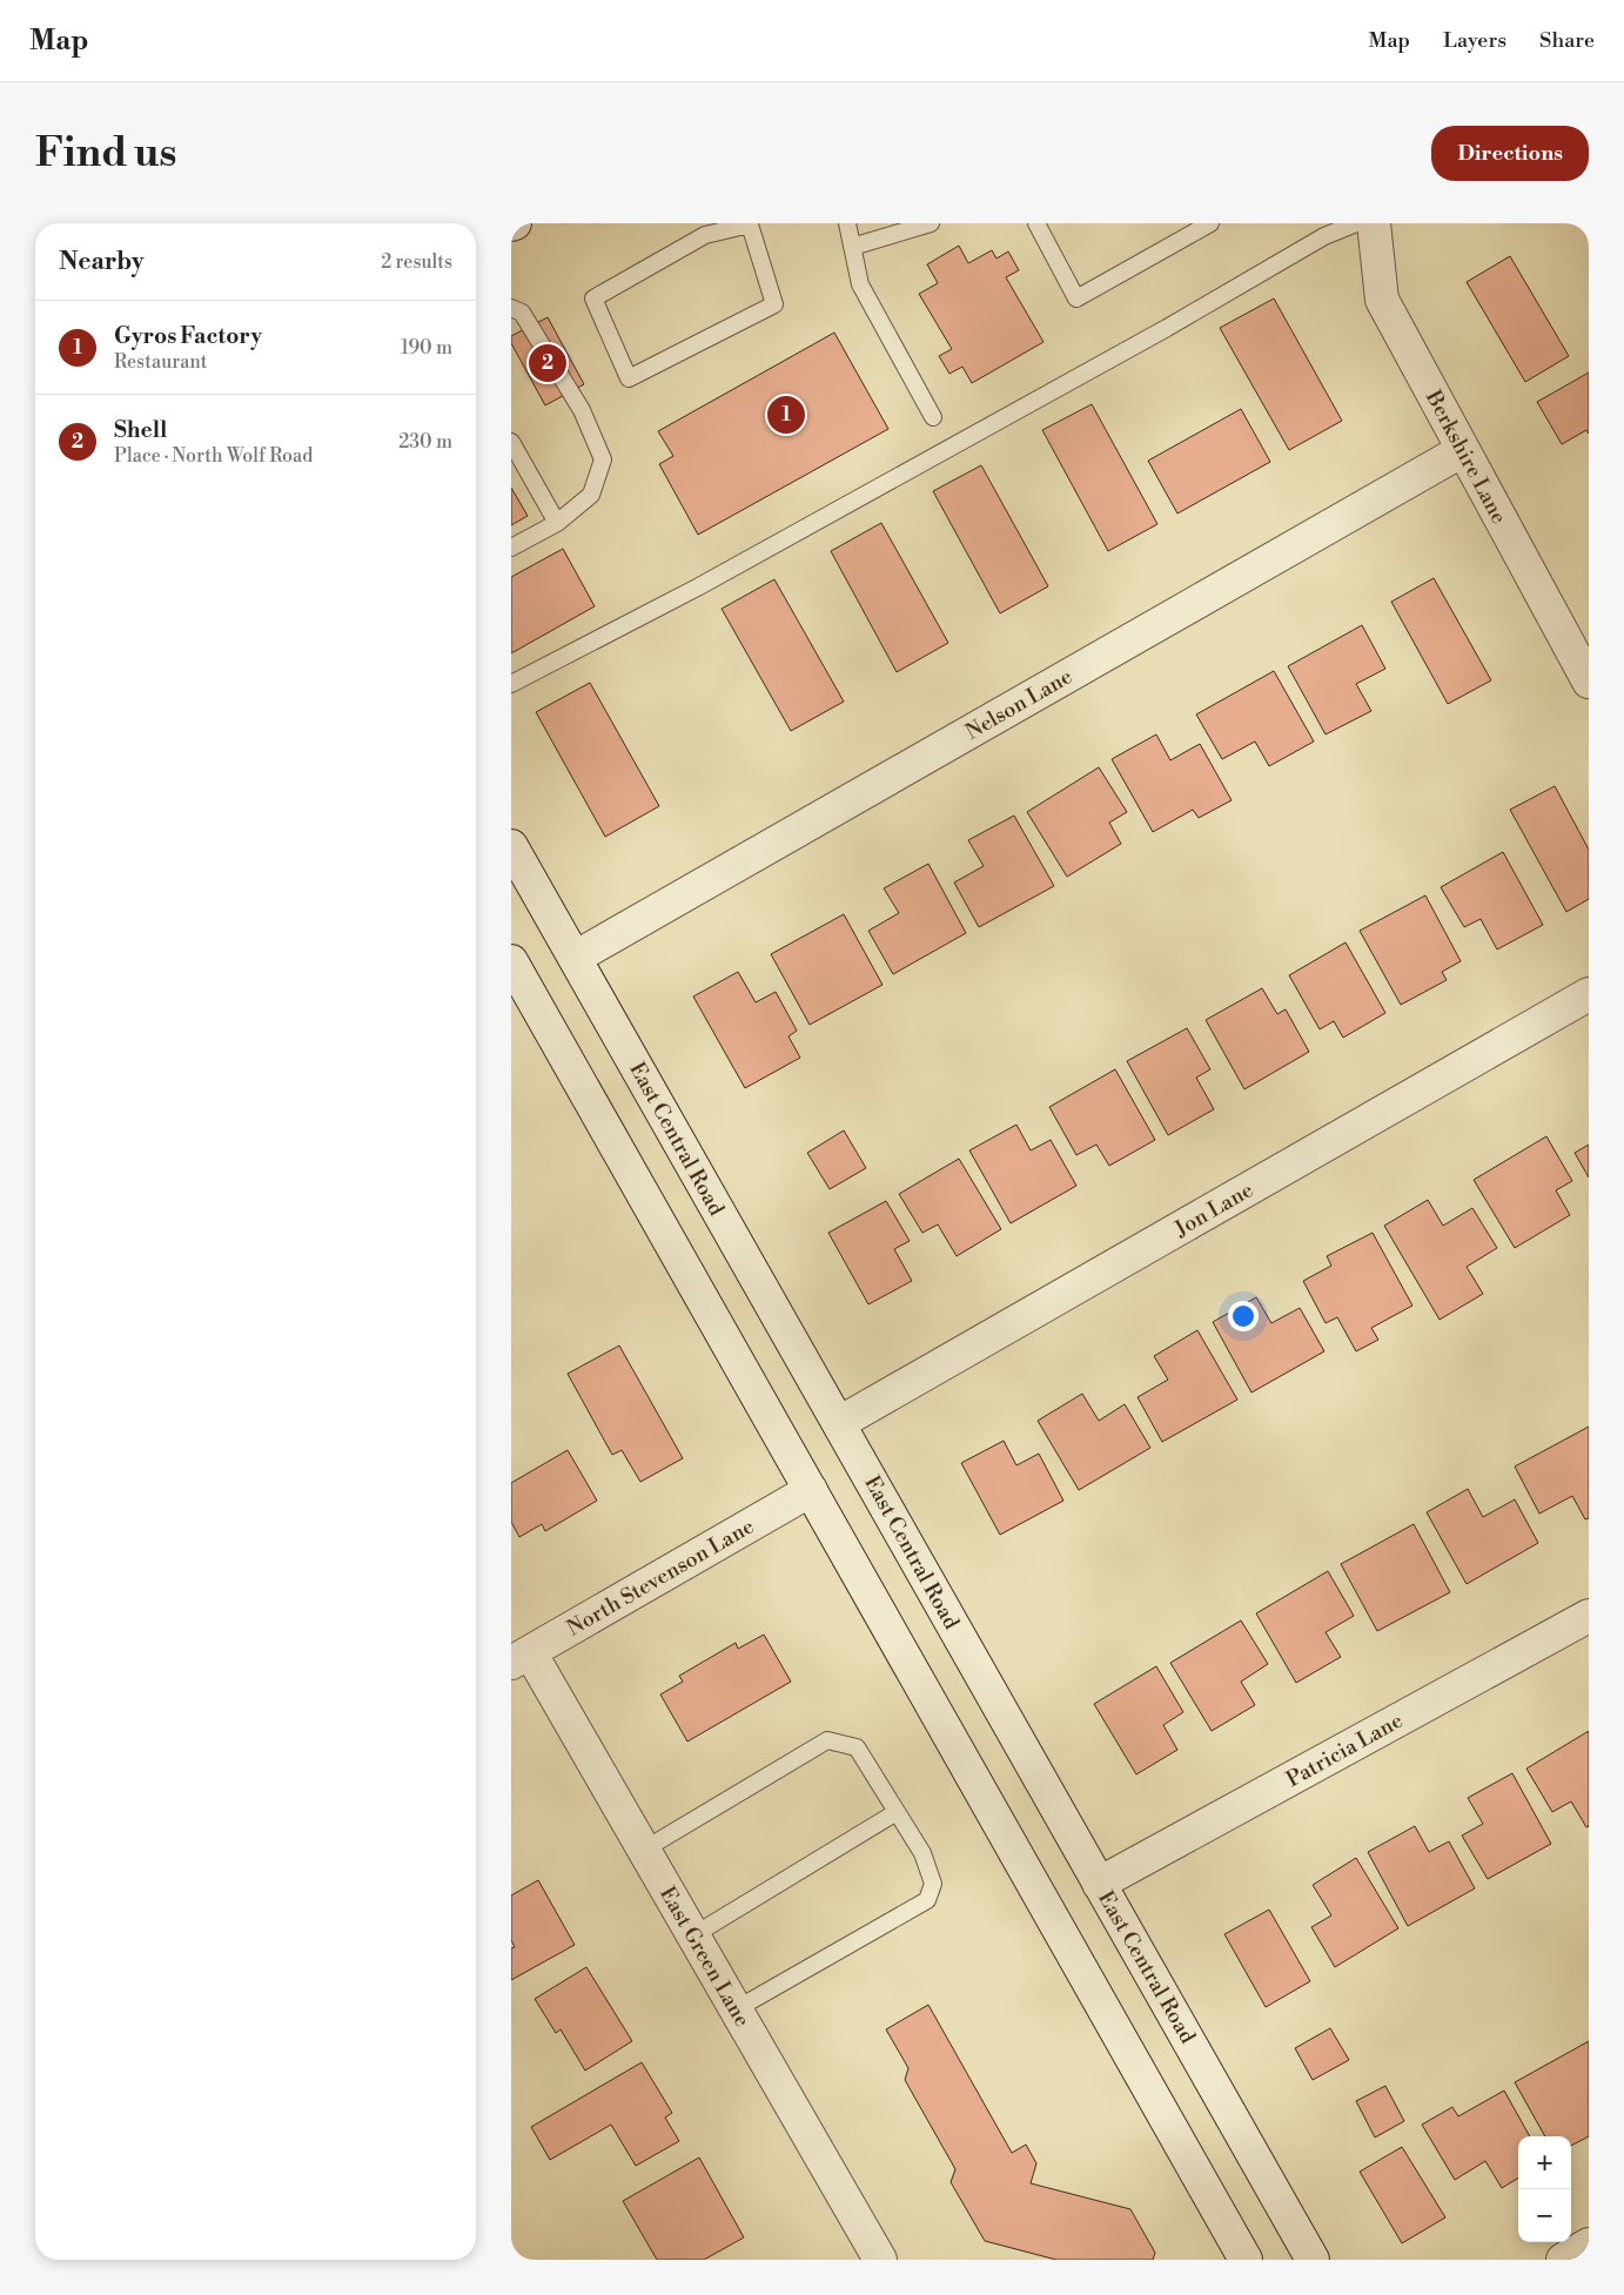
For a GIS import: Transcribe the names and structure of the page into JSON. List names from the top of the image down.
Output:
{
  "streets": {
    "street": [
      "Berkshire Lane",
      "Nelson Lane",
      "East Central Road",
      "Jon Lane",
      "North Stevenson Lane",
      "Patricia Lane",
      "East Green Lane"
    ]
  },
  "crossings": [
    ["Berkshire Lane", "Nelson Lane"],
    ["Nelson Lane", "East Central Road"],
    ["East Central Road", "Jon Lane"],
    ["East Central Road", "Patricia Lane"],
    ["North Stevenson Lane", "East Green Lane"]
  ],
  "page": {
    "header": "Map",
    "nav": ["Map", "Layers", "Share"],
    "buttons": "Directions",
    "title": "Find us",
    "heading": ["Nearby", "2 results"],
    "list": [
      {
        "mark": "1",
        "name": "Gyros Factory",
        "note": "Restaurant",
        "value": "190 m"
      },
      {
        "mark": "2",
        "name": "Shell",
        "note": "Place · North Wolf Road",
        "value": "230 m"
      }
    ],
    "pins": ["2", "1"],
    "map_buttons": ["+", "−"]
  }
}
